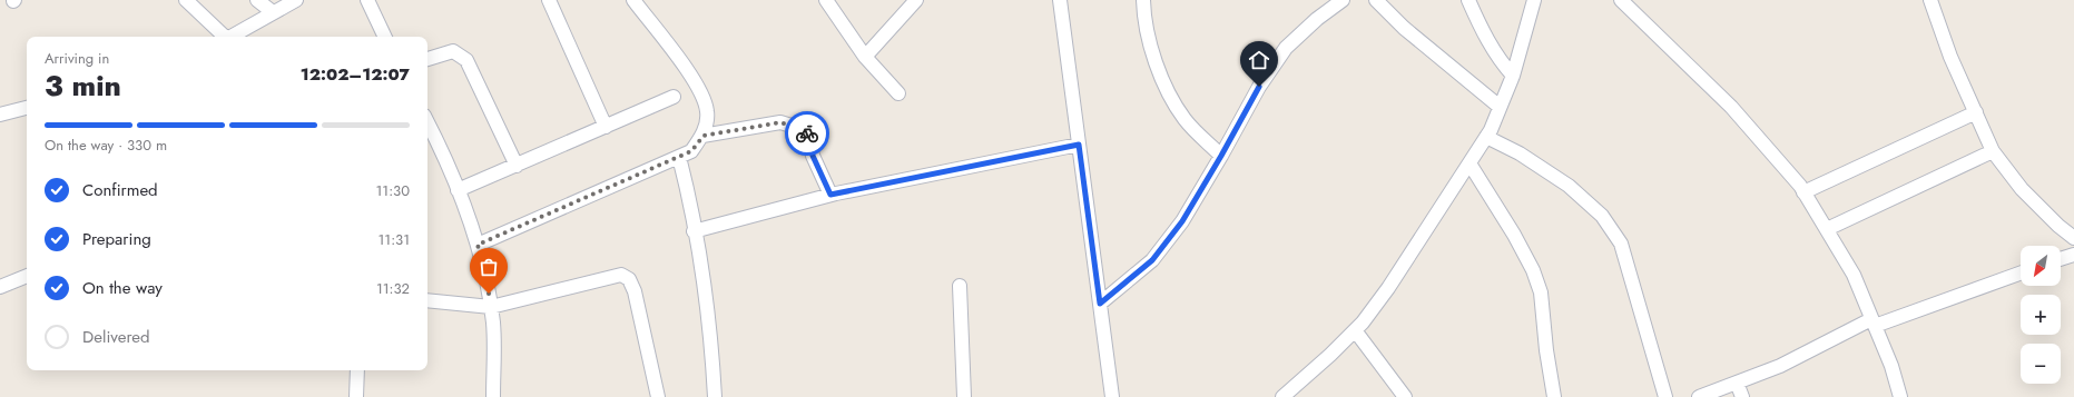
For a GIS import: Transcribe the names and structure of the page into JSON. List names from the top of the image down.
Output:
{
  "north": "bottom left",
  "page": {
    "heading": ["3 min", "Arriving in", "12:02–12:07"],
    "bar": "On the way · 330 m",
    "list": [
      ["Confirmed", "11:30"],
      ["Preparing", "11:31"],
      ["On the way", "11:32"],
      "Delivered"
    ],
    "map_buttons": ["+", "−"]
  }
}
